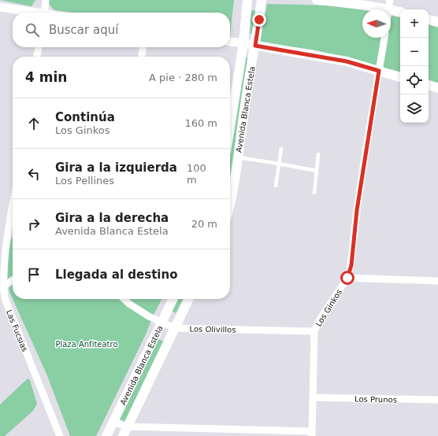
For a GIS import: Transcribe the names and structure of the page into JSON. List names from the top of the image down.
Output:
{
  "streets": {
    "main road": ["Avenida Blanca Estela"],
    "street": [
      "Los Ginkos",
      "Los Olivillos",
      "Las Fucsias",
      "Los Prunos"
    ]
  },
  "crossings": [
    ["Avenida Blanca Estela", "Los Olivillos"],
    ["Los Ginkos", "Los Olivillos"],
    ["Los Ginkos", "Los Prunos"]
  ],
  "parks": ["Plaza Anfiteatro"],
  "north": "left",
  "page": {
    "map_buttons": ["+", "−"],
    "search": "Buscar aquí",
    "heading": ["4 min", "A pie · 280 m"],
    "list": [
      ["Continúa", "Los Ginkos", "160 m"],
      ["Gira a la izquierda", "Los Pellines", "100 m"],
      ["Gira a la derecha", "Avenida Blanca Estela", "20 m"],
      "Llegada al destino"
    ]
  }
}
